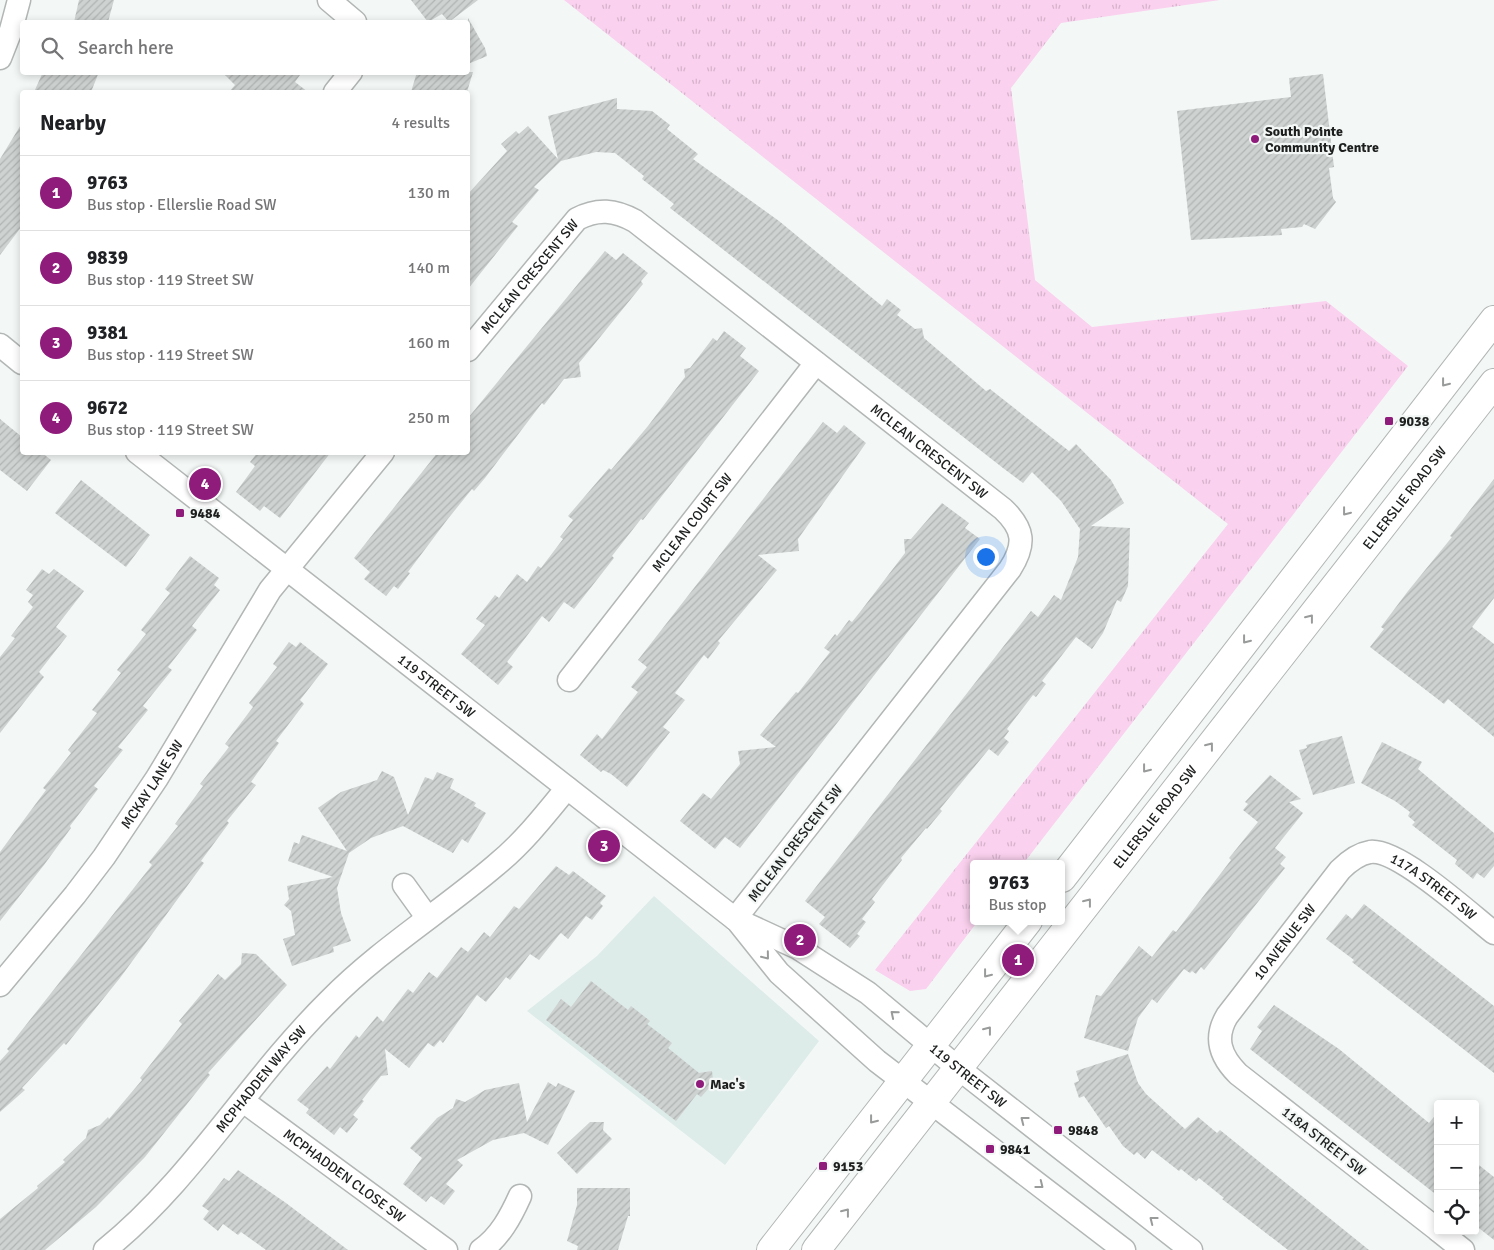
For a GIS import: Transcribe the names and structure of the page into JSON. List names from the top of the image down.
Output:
{
  "streets": {
    "main road": ["ELLERSLIE ROAD SW"],
    "street": [
      "MCLEAN CRESCENT SW",
      "MCLEAN COURT SW",
      "119 STREET SW",
      "MCKAY LANE SW",
      "117A STREET SW",
      "10 AVENUE SW",
      "MCPHADDEN WAY SW",
      "118A STREET SW",
      "MCPHADDEN CLOSE SW"
    ]
  },
  "crossings": [
    ["MCLEAN CRESCENT SW", "MCLEAN COURT SW"],
    ["MCLEAN CRESCENT SW", "119 STREET SW"],
    ["ELLERSLIE ROAD SW", "119 STREET SW"],
    ["119 STREET SW", "MCKAY LANE SW"],
    ["119 STREET SW", "MCPHADDEN WAY SW"],
    ["117A STREET SW", "10 AVENUE SW"],
    ["10 AVENUE SW", "118A STREET SW"],
    ["MCPHADDEN WAY SW", "MCPHADDEN CLOSE SW"]
  ],
  "places": {
    "other": ["South Pointe Community Centre", "Mac's"],
    "transit": [
      "9038",
      "9484",
      "9848",
      "9841",
      "9153"
    ]
  },
  "page": {
    "search": "Search here",
    "heading": ["Nearby", "4 results"],
    "list": [
      {
        "mark": "1",
        "name": "9763",
        "note": "Bus stop · Ellerslie Road SW",
        "value": "130 m"
      },
      {
        "mark": "2",
        "name": "9839",
        "note": "Bus stop · 119 Street SW",
        "value": "140 m"
      },
      {
        "mark": "3",
        "name": "9381",
        "note": "Bus stop · 119 Street SW",
        "value": "160 m"
      },
      {
        "mark": "4",
        "name": "9672",
        "note": "Bus stop · 119 Street SW",
        "value": "250 m"
      }
    ],
    "pins": [
      "4",
      "3",
      "2",
      "1"
    ],
    "popup": ["9763", "Bus stop"],
    "map_buttons": ["+", "−"]
  }
}
